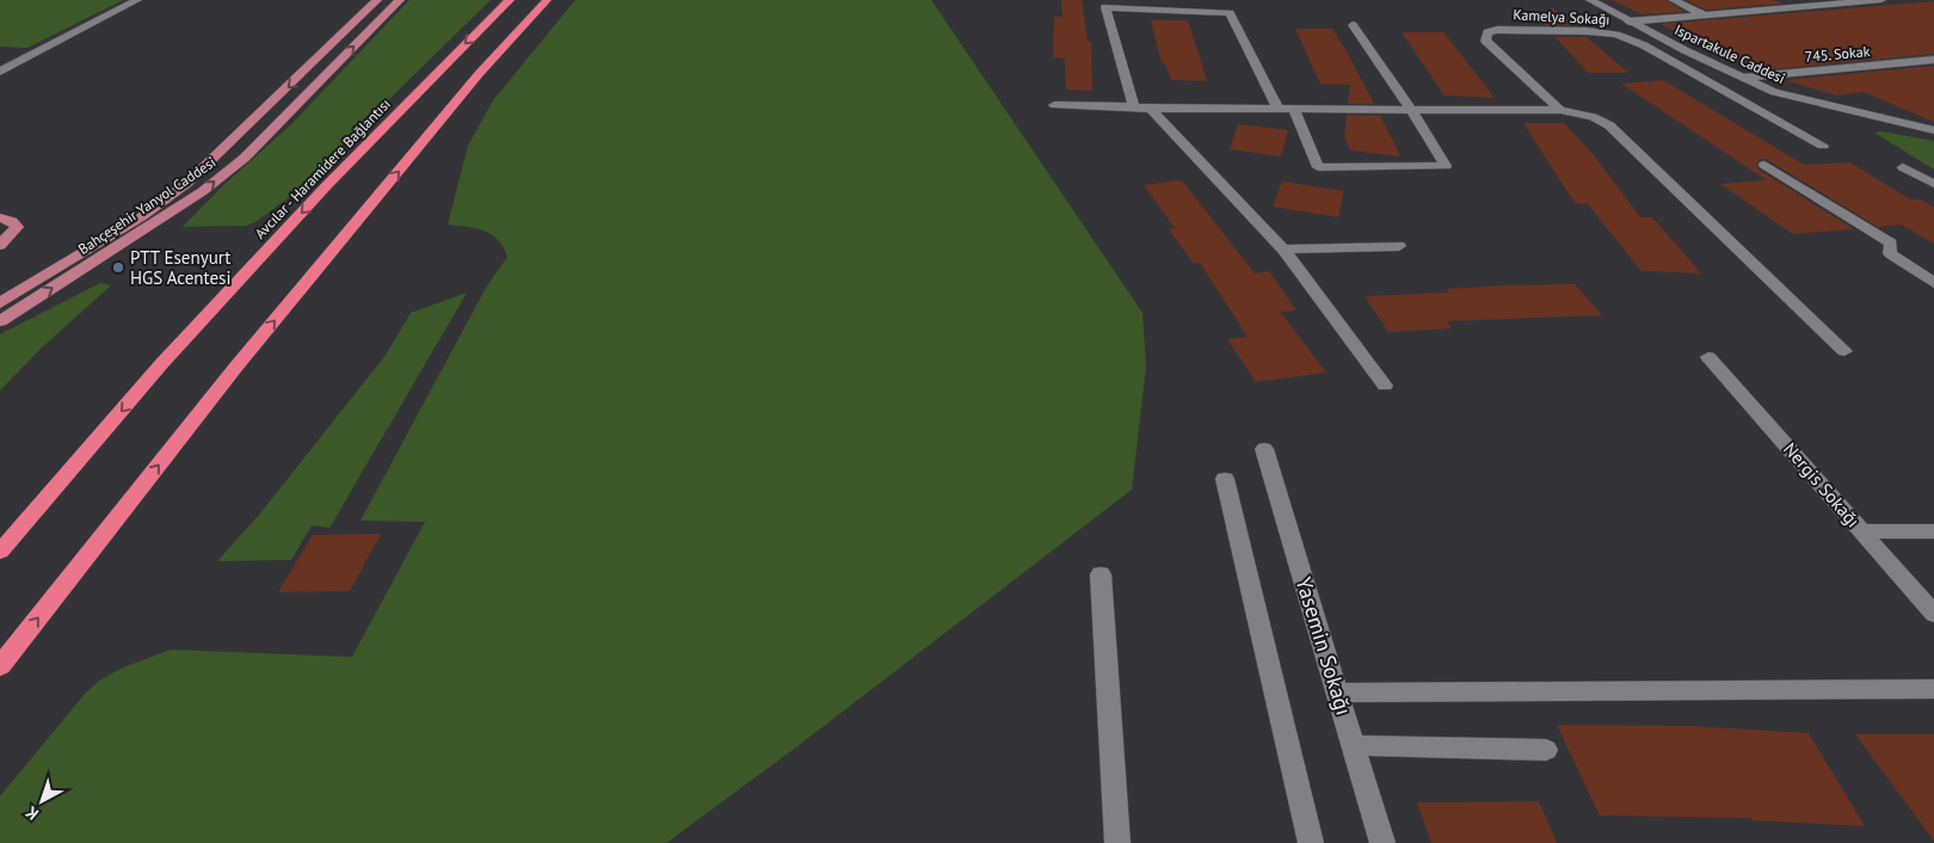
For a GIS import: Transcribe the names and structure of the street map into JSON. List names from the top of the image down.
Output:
{
  "streets": {
    "highway": ["Avcılar - Haramidere Bağlantısı"],
    "main road": ["Bahçeşehir Yanyol Caddesi"],
    "street": [
      "Kamelya Sokağı",
      "Ispartakule Caddesi",
      "745. Sokak",
      "Nergis Sokağı",
      "Yasemin Sokağı"
    ]
  },
  "crossings": [
    ["Ispartakule Caddesi", "745. Sokak"]
  ],
  "places": ["PTT Esenyurt HGS Acentesi"],
  "north": "bottom left"
}
